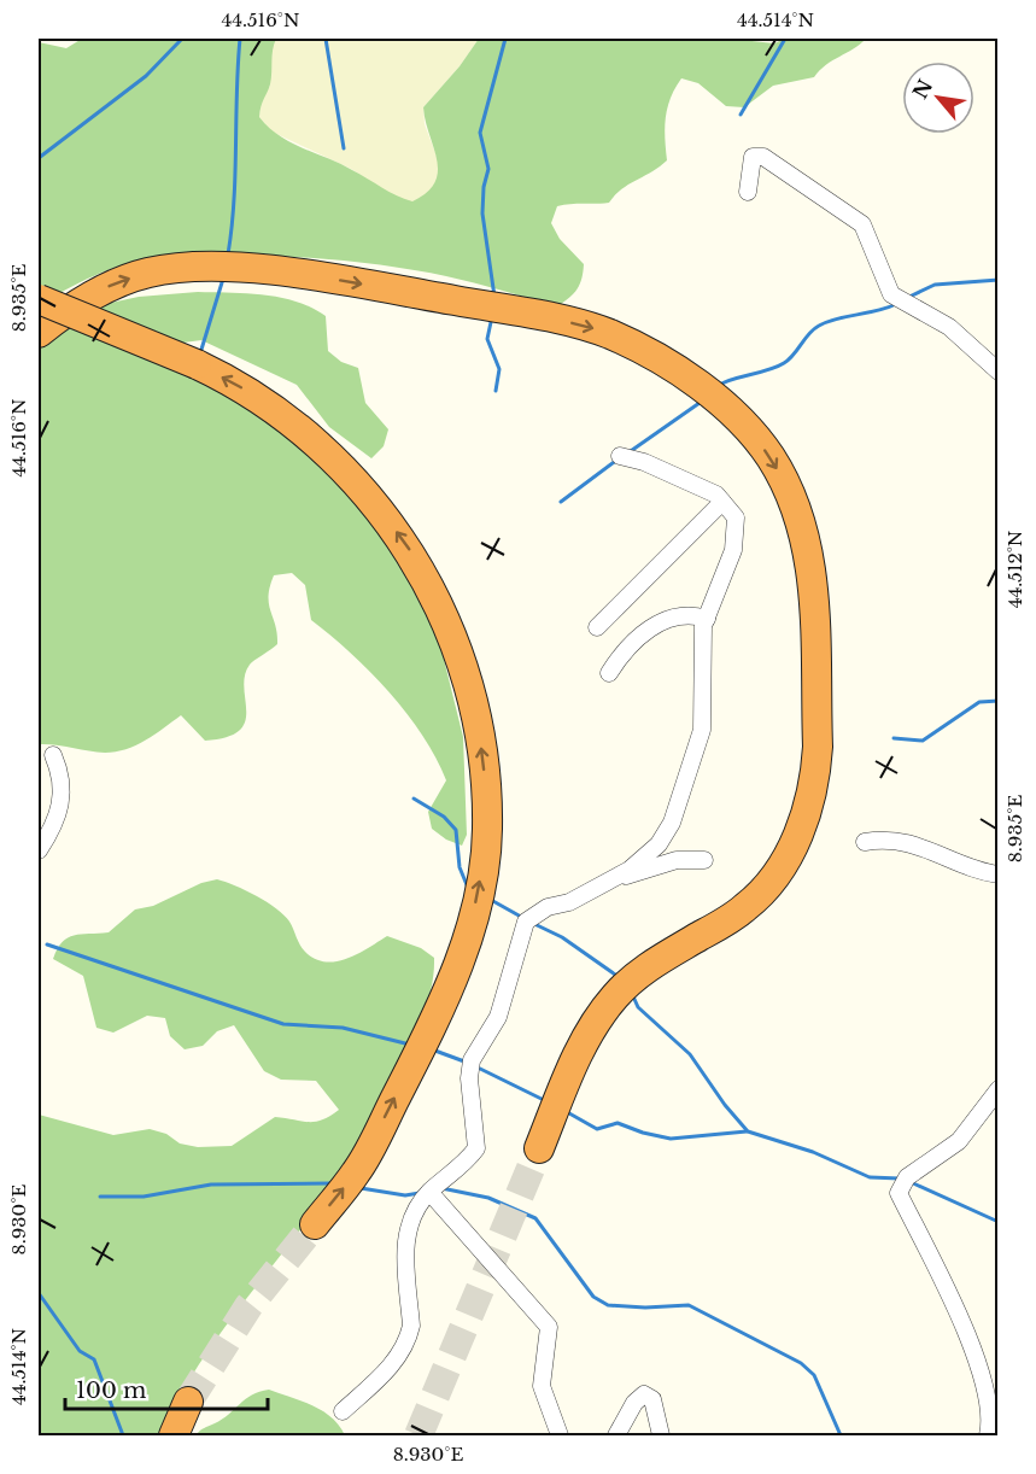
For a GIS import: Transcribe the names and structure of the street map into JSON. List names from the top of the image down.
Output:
{
  "scale_bar": "100 m",
  "north": "top left",
  "coordinates": [
    "44.516°N",
    "44.514°N",
    "8.935°E",
    "44.512°N",
    "8.930°E"
  ]
}
